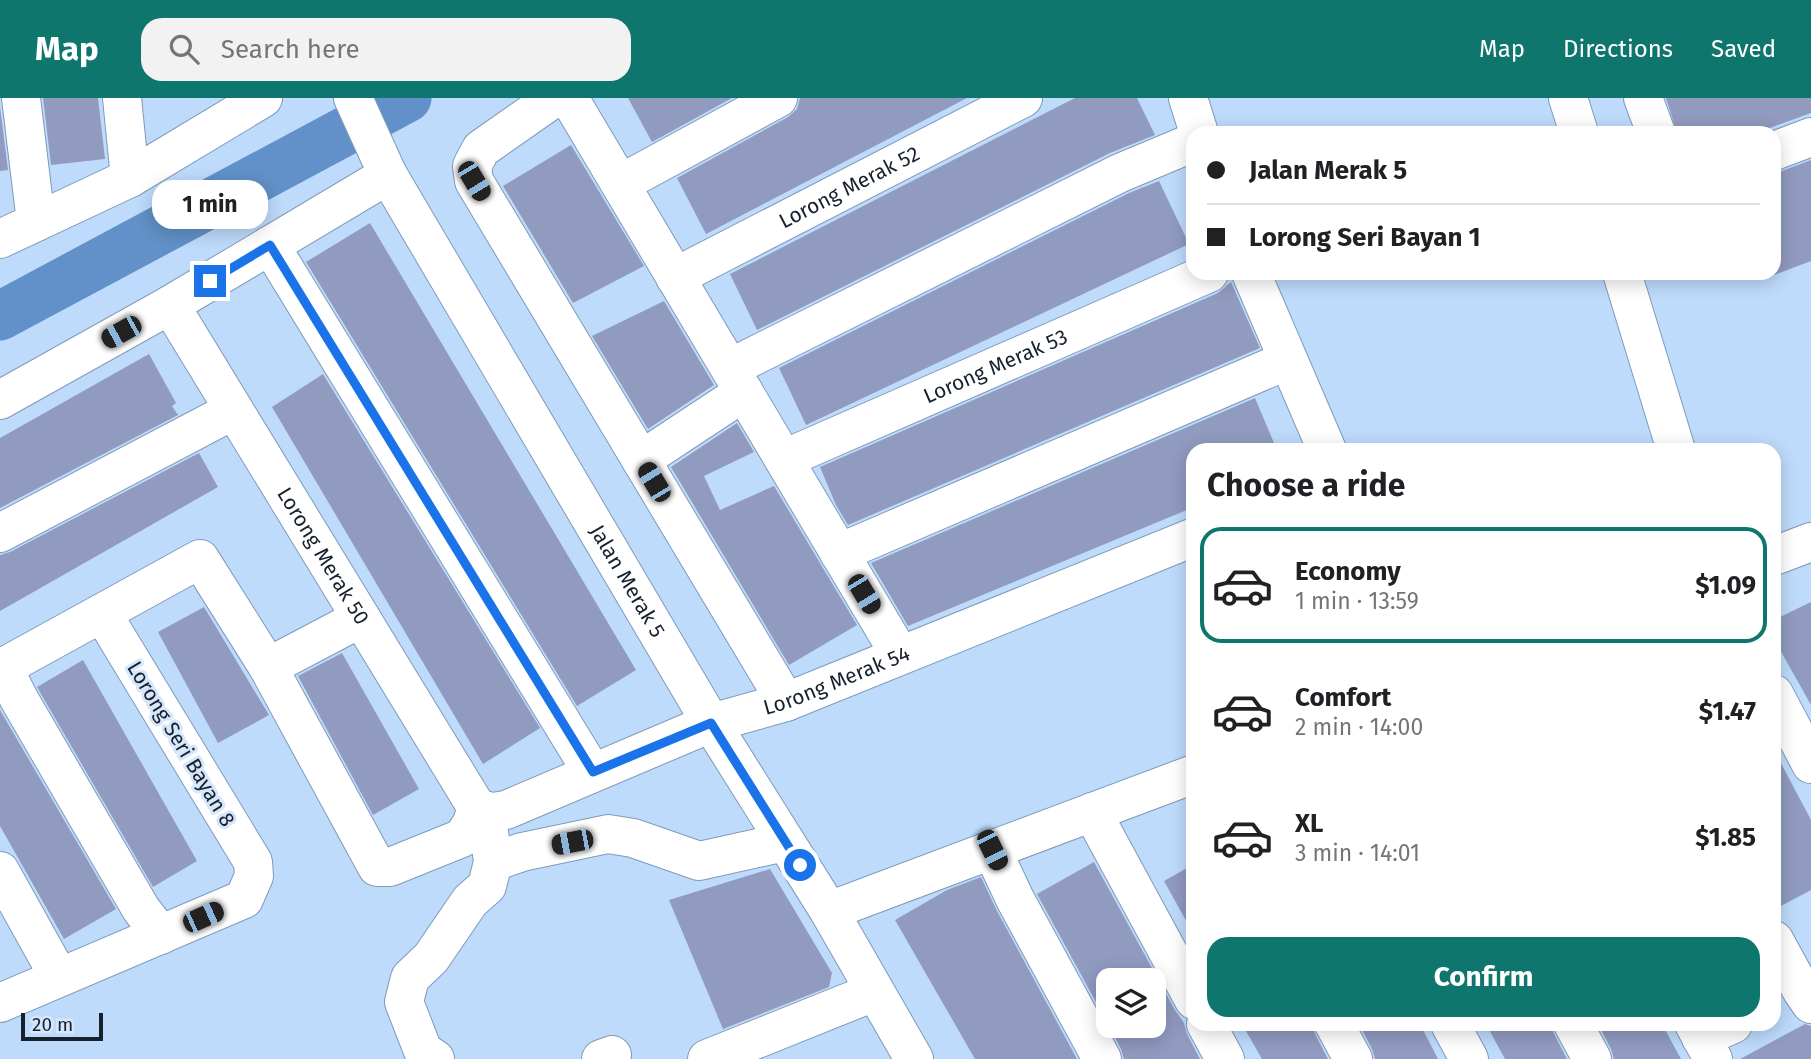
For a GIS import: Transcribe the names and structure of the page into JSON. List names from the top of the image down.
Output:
{
  "streets": {
    "street": [
      "Lorong Merak 52",
      "Lorong Merak 53",
      "Lorong Merak 50",
      "Jalan Merak 5",
      "Lorong Merak 54",
      "Lorong Seri Bayan 8"
    ]
  },
  "crossings": [
    ["Lorong Merak 50", "Lorong Merak 54"],
    ["Jalan Merak 5", "Lorong Merak 54"]
  ],
  "scale_bar": "20 m",
  "page": {
    "header": "Map",
    "search": "Search here",
    "nav": ["Map", "Directions", "Saved"],
    "banner": ["Jalan Merak 5", "Lorong Seri Bayan 1"],
    "bubble": "1 min",
    "heading": "Choose a ride",
    "list": [
      {
        "name": "Economy",
        "note": "1 min · 13:59",
        "value": "$1.09"
      },
      {
        "name": "Comfort",
        "note": "2 min · 14:00",
        "value": "$1.47"
      },
      {
        "name": "XL",
        "note": "3 min · 14:01",
        "value": "$1.85"
      }
    ],
    "buttons": "Confirm",
    "scale": "20 m"
  }
}
